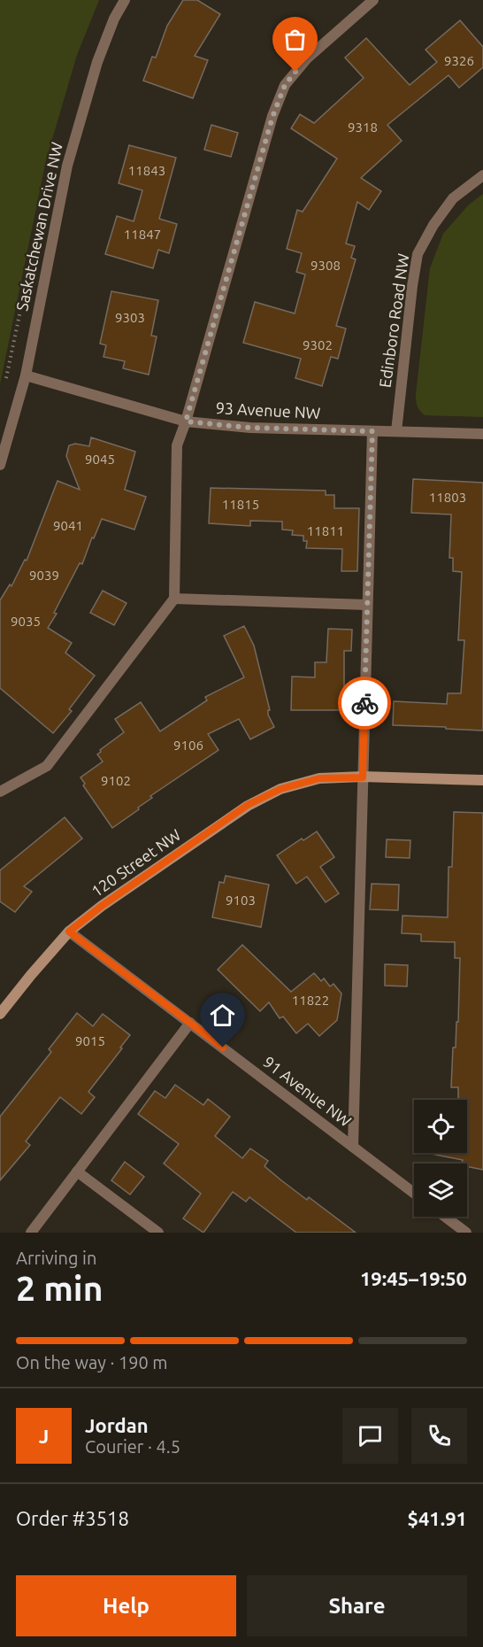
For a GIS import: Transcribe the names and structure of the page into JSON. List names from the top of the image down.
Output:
{
  "streets": {
    "street": [
      "Saskatchewan Drive NW",
      "Edinboro Road NW",
      "93 Avenue NW",
      "120 Street NW",
      "91 Avenue NW"
    ]
  },
  "crossings": [
    ["Saskatchewan Drive NW", "93 Avenue NW"],
    ["Edinboro Road NW", "93 Avenue NW"],
    ["120 Street NW", "91 Avenue NW"]
  ],
  "house_numbers": [
    "9326",
    "9318",
    "11843",
    "11847",
    "9308",
    "9303",
    "9302",
    "9045",
    "11803",
    "11815",
    "9041",
    "11811",
    "9039",
    "9035",
    "9106",
    "9102",
    "9103",
    "11822",
    "9015"
  ],
  "page": {
    "heading": ["2 min", "Arriving in", "19:45–19:50"],
    "panel": [
      "Jordan",
      "Courier · 4.5",
      "Order #3518",
      "$41.91"
    ],
    "bar": "On the way · 190 m",
    "round": "J",
    "buttons": ["Help", "Share"]
  }
}
